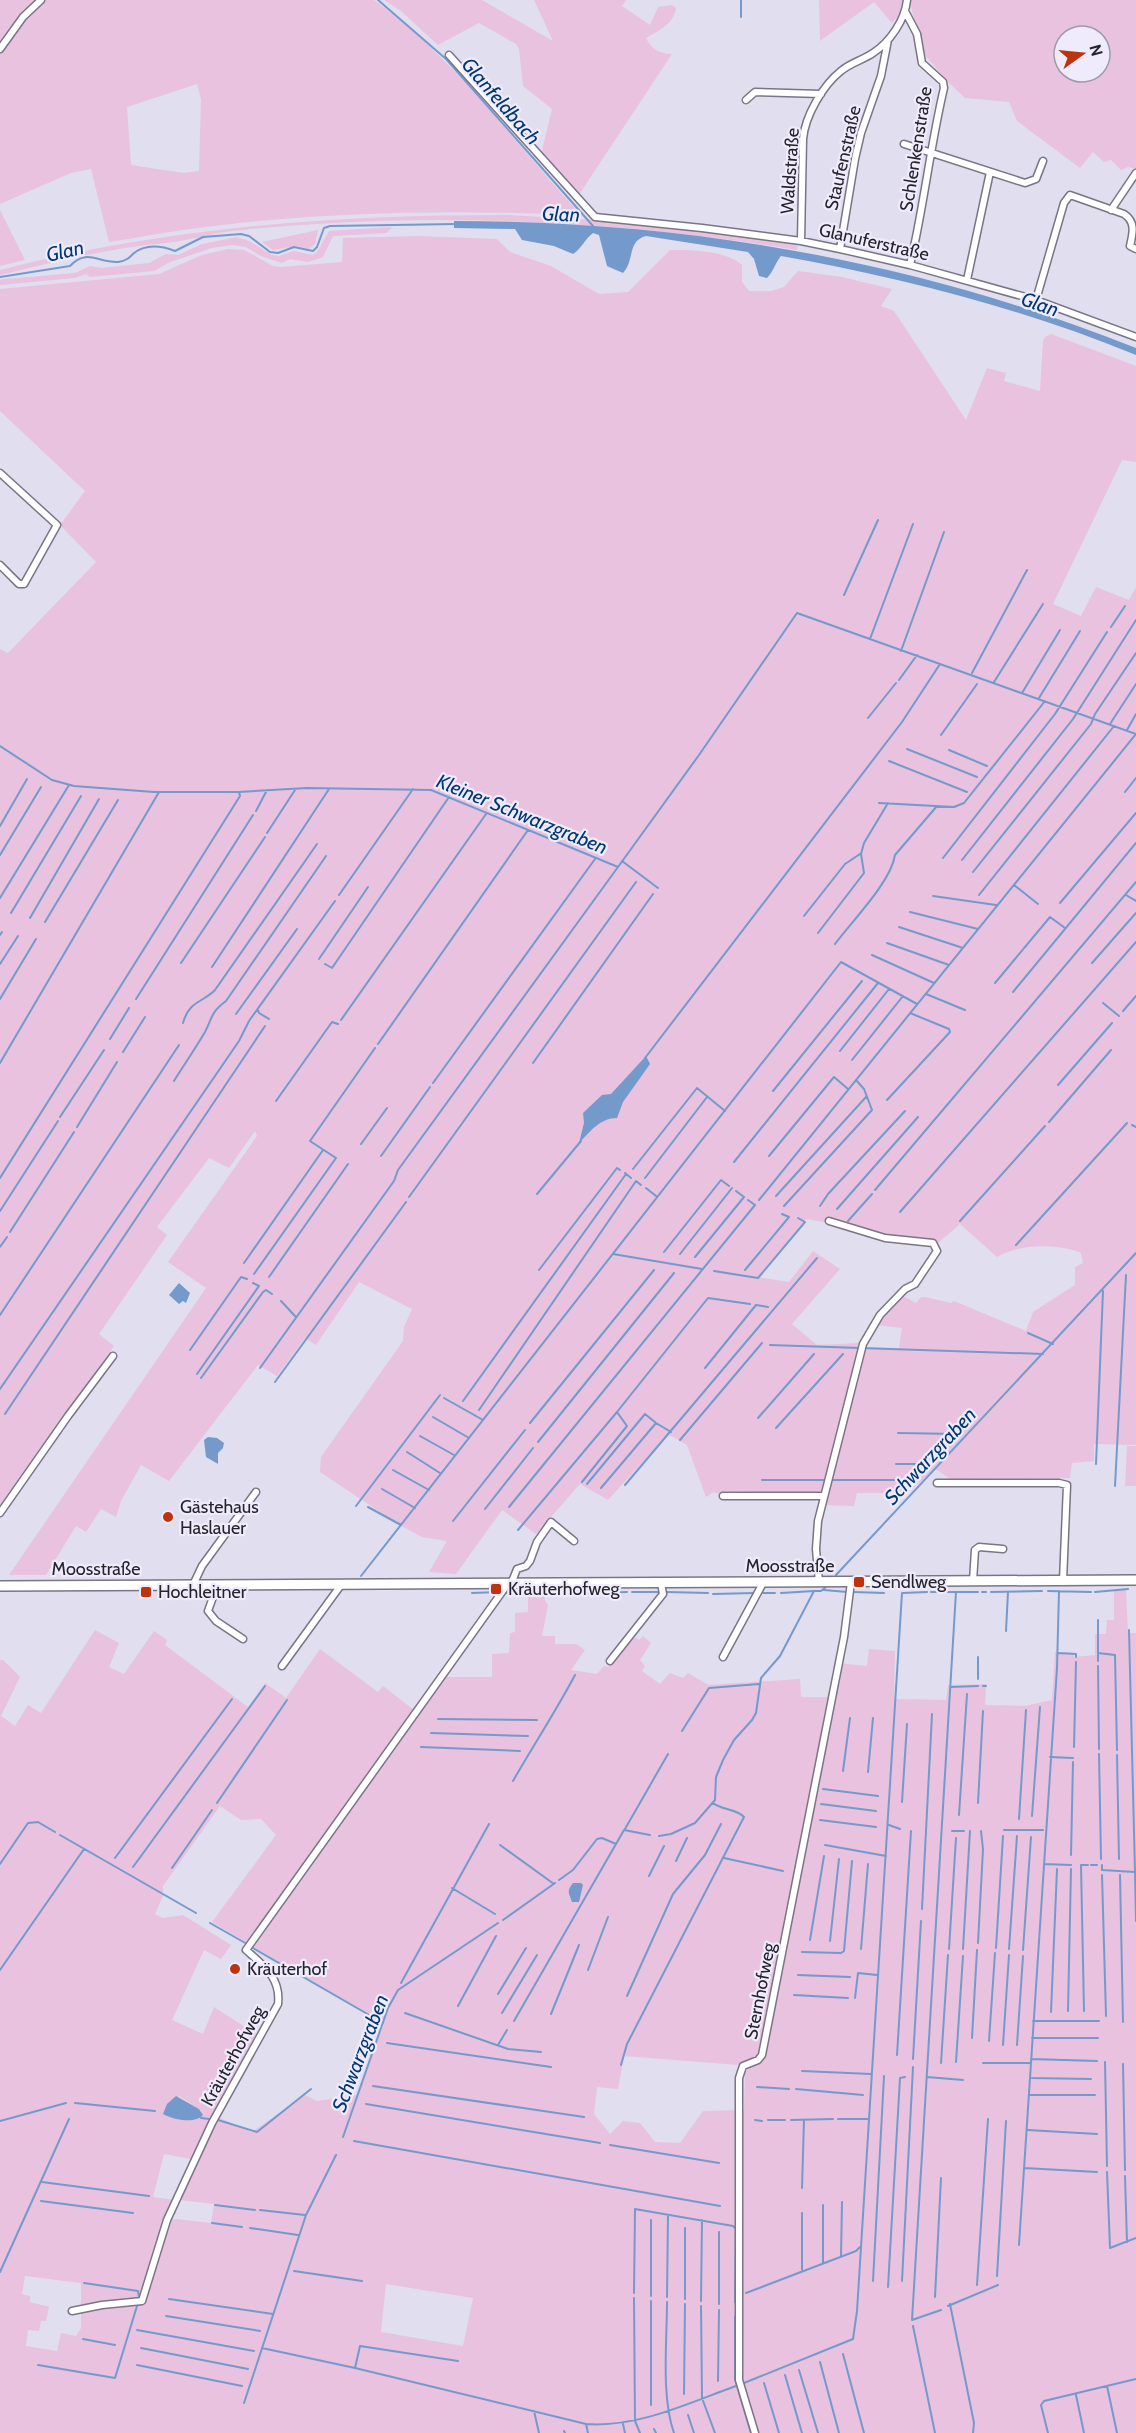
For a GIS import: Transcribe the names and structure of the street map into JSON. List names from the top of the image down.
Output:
{
  "streets": {
    "street": [
      "Schlenkenstraße",
      "Staufenstraße",
      "Waldstraße",
      "Glanuferstraße",
      "Moosstraße",
      "Sternhofweg",
      "Kräuterhofweg"
    ]
  },
  "crossings": [
    ["Schlenkenstraße", "Waldstraße"],
    ["Schlenkenstraße", "Glanuferstraße"],
    ["Staufenstraße", "Waldstraße"],
    ["Staufenstraße", "Glanuferstraße"],
    ["Waldstraße", "Glanuferstraße"],
    ["Moosstraße", "Sternhofweg"],
    ["Moosstraße", "Kräuterhofweg"]
  ],
  "water": [
    "Glanfeldbach",
    "Glan",
    "Kleiner Schwarzgraben",
    "Schwarzgraben"
  ],
  "places": {
    "other": ["Gästehaus Haslauer", "Kräuterhof"],
    "transit": ["Sendlweg", "Kräuterhofweg", "Hochleitner"]
  },
  "north": "right"
}
